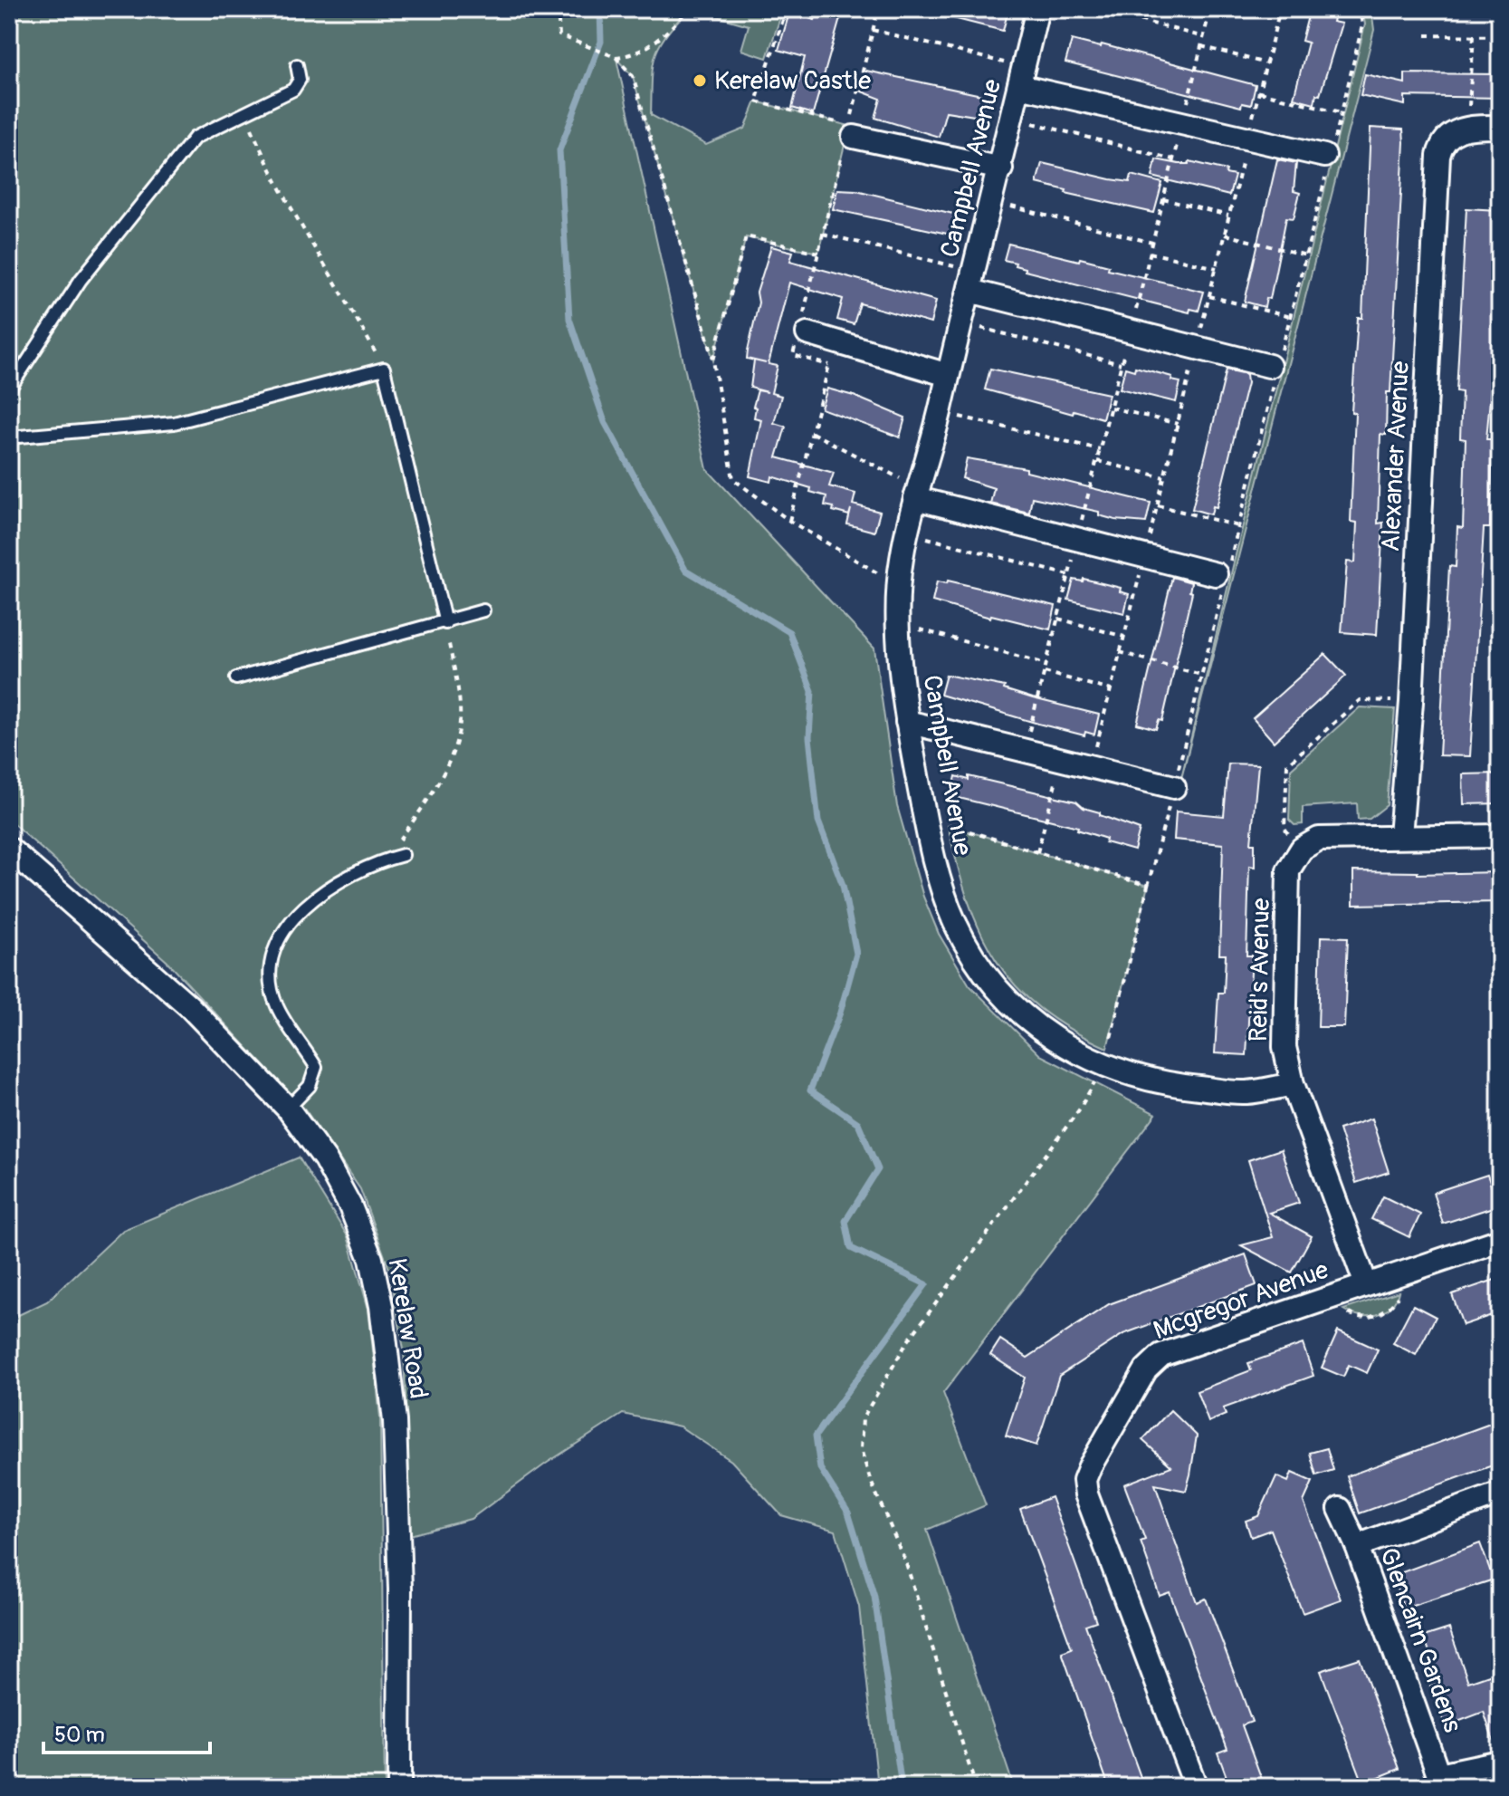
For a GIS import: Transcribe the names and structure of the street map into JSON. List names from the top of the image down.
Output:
{
  "streets": {
    "street": [
      "Campbell Avenue",
      "Alexander Avenue",
      "Reid's Avenue",
      "Mcgregor Avenue",
      "Kerelaw Road",
      "Glencairn Gardens"
    ]
  },
  "crossings": [
    ["Campbell Avenue", "Reid's Avenue"],
    ["Reid's Avenue", "Mcgregor Avenue"]
  ],
  "places": ["Kerelaw Castle"],
  "scale_bar": "50 m"
}
